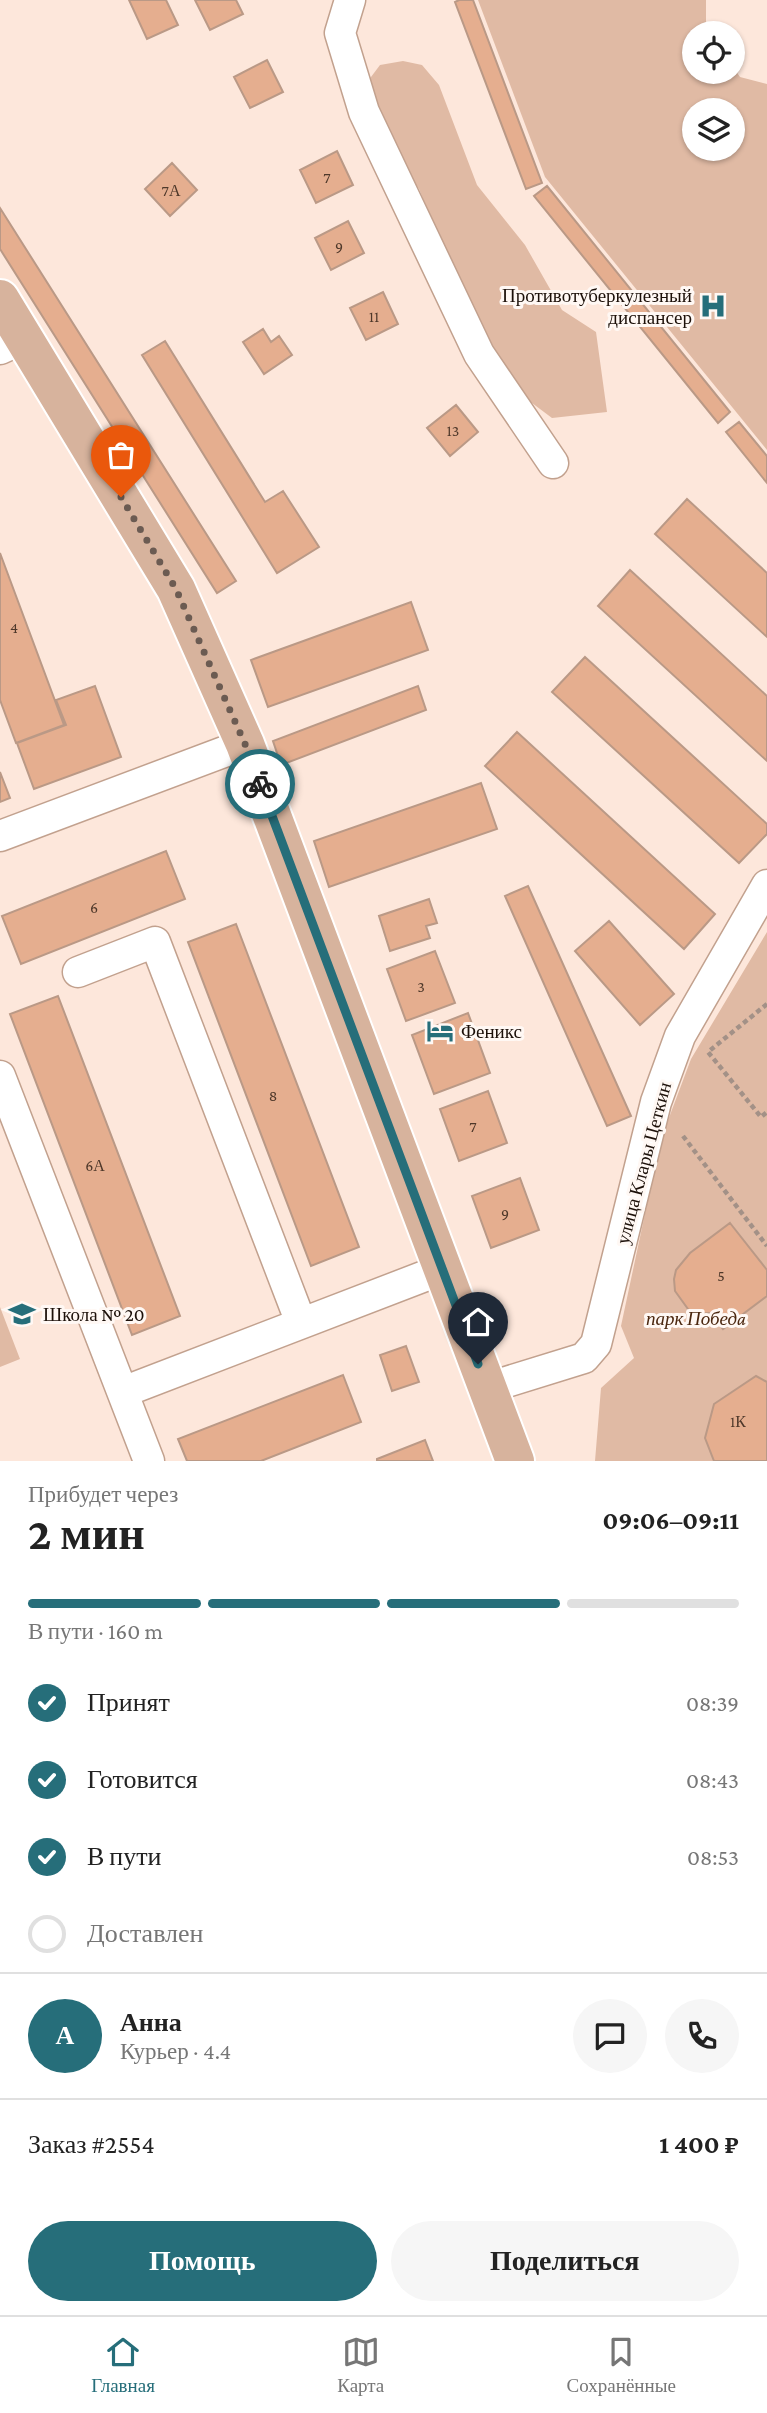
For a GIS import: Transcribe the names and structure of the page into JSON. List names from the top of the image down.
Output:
{
  "streets": {
    "street": ["улица Клары Цеткин"]
  },
  "parks": ["парк Победa"],
  "places": {
    "hospital": ["Противотуберкулезный диспансер"],
    "hotel": ["Феникс"],
    "school or university": ["Школа № 20"]
  },
  "house_numbers": [
    "7",
    "7А",
    "9",
    "11",
    "13",
    "4",
    "6",
    "3",
    "8",
    "7",
    "6А",
    "9",
    "5",
    "1К"
  ],
  "page": {
    "heading": ["2 мин", "Прибудет через", "09:06–09:11"],
    "panel": [
      "Анна",
      "Курьер · 4.4",
      "Заказ #2554",
      "1 400 ₽"
    ],
    "bar": "В пути · 160 m",
    "list": [
      ["Принят", "08:39"],
      ["Готовится", "08:43"],
      ["В пути", "08:53"],
      "Доставлен"
    ],
    "round": "А",
    "buttons": ["Помощь", "Поделиться"],
    "tabs": ["Главная", "Карта", "Сохранённые"]
  }
}
